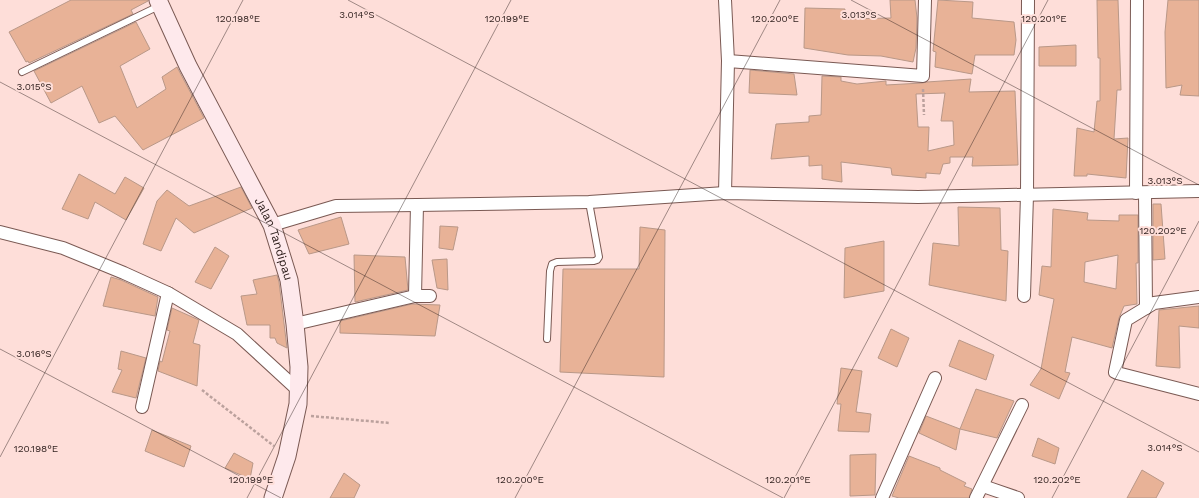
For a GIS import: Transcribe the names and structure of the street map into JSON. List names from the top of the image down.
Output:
{
  "streets": {
    "street": ["Jalan Tandipau"]
  },
  "coordinates": [
    "3.014°S",
    "3.013°S",
    "120.198°E",
    "120.199°E",
    "120.200°E",
    "120.201°E",
    "3.015°S",
    "120.202°E",
    "3.016°S"
  ]
}
